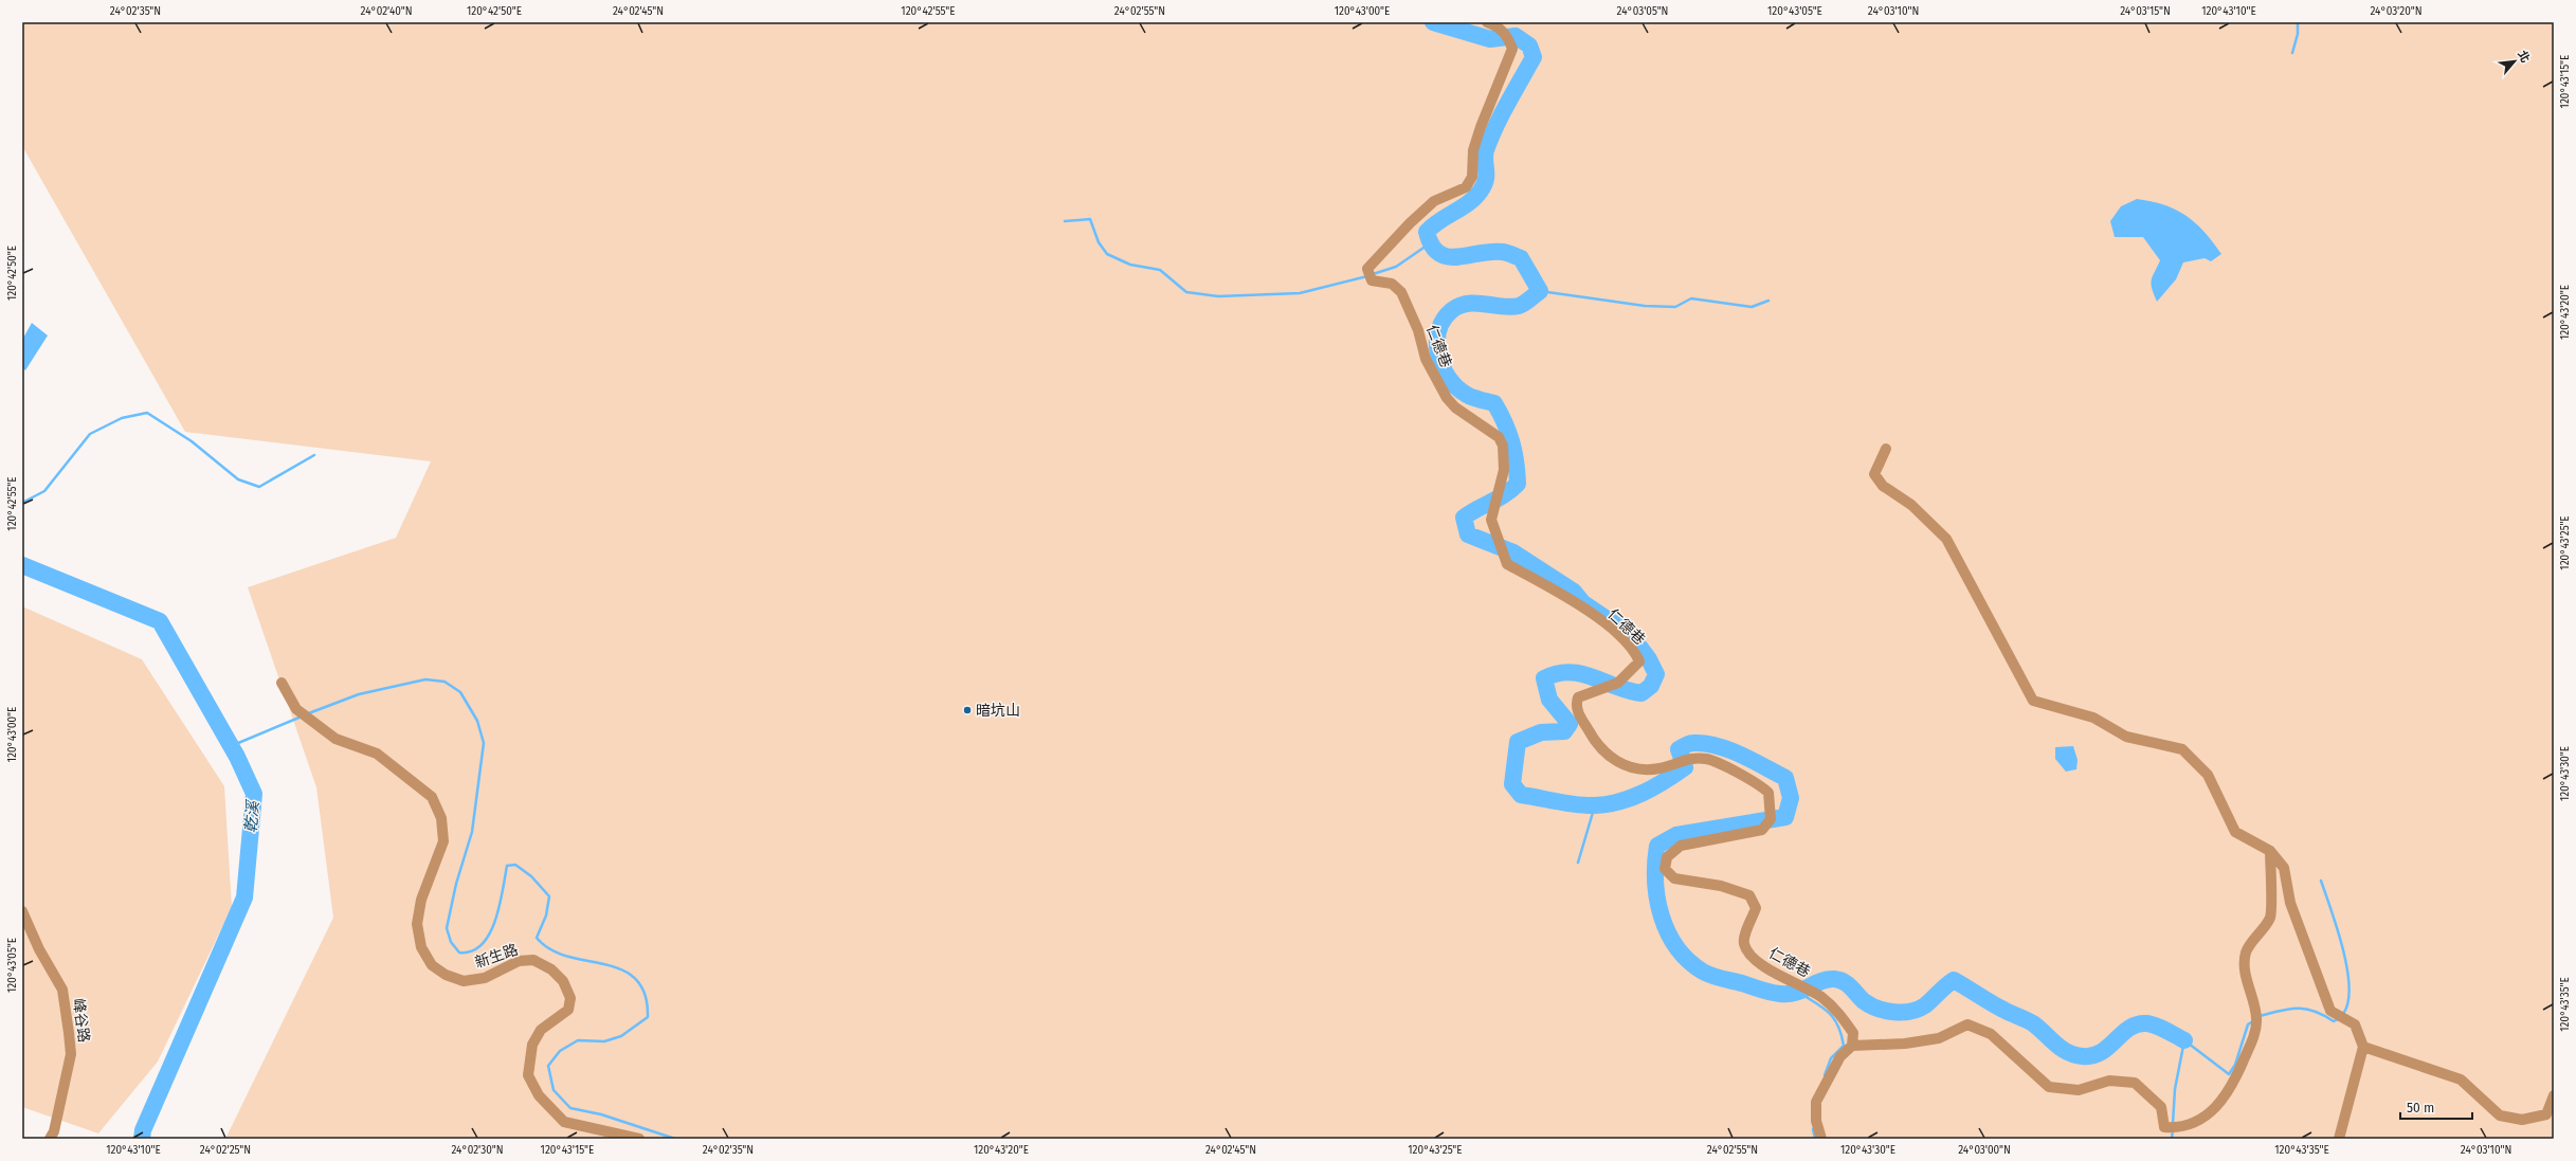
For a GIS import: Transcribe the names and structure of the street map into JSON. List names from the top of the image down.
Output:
{
  "streets": {
    "street": ["仁德巷", "新生路", "峰谷路"]
  },
  "water": ["乾溪"],
  "places": ["暗坑山"],
  "scale_bar": "50 m",
  "north": "top right",
  "coordinates": [
    "24°02'35\"N",
    "24°02'40\"N",
    "120°42'50\"E",
    "24°02'45\"N",
    "120°42'55\"E",
    "24°02'55\"N",
    "120°43'00\"E",
    "24°03'05\"N",
    "120°43'05\"E",
    "24°03'10\"N",
    "24°03'15\"N",
    "120°43'10\"E",
    "24°03'20\"N",
    "120°43'15\"E",
    "120°43'20\"E",
    "120°43'25\"E",
    "120°43'30\"E",
    "120°43'35\"E",
    "24°02'25\"N",
    "24°02'30\"N",
    "24°03'00\"N"
  ]
}
